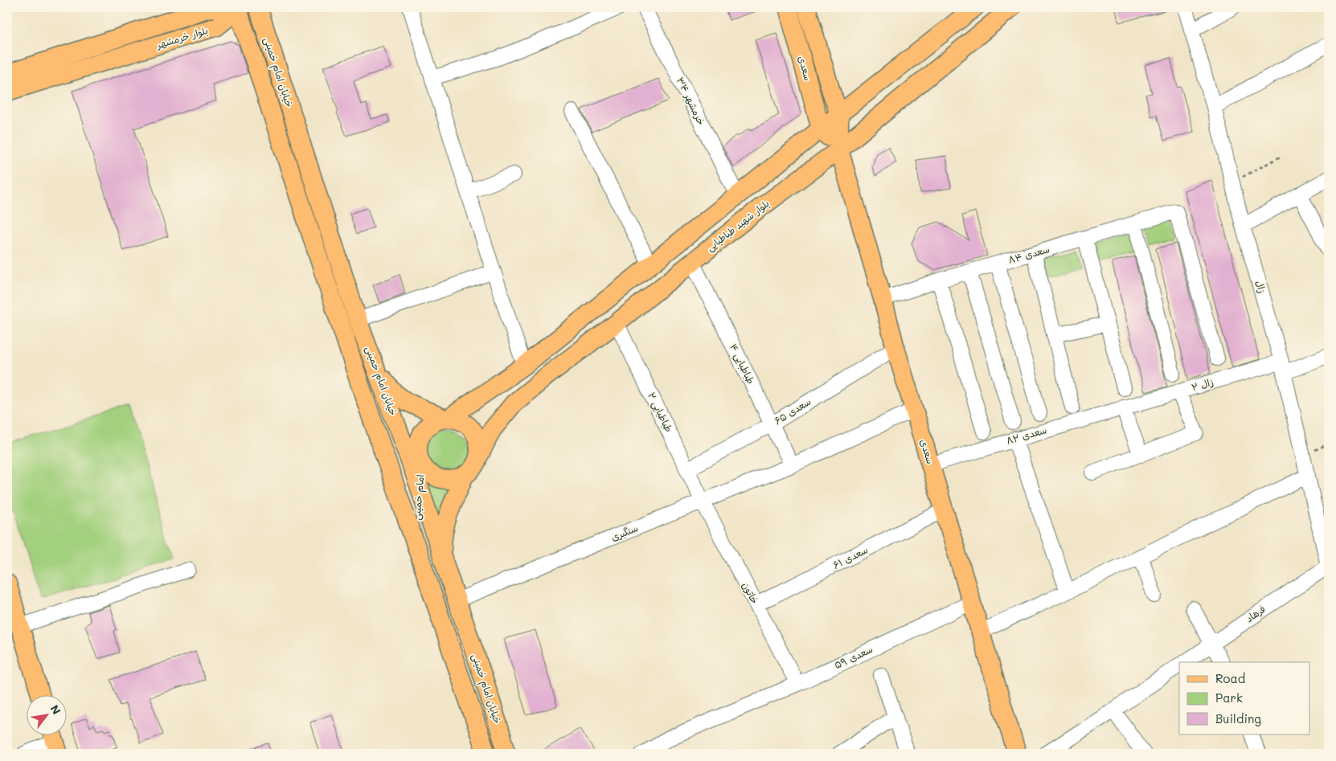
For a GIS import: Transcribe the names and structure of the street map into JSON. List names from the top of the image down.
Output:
{
  "streets": {
    "main road": [
      "بلوار خرمشهر",
      "سعدی",
      "خیابان امام خمینی",
      "بلوار شهید طباطبایی",
      "امام خمینی"
    ],
    "street": [
      "خرمشهر ۳۴",
      "سعدی ۸۴",
      "زال",
      "طباطبایی ۴",
      "زال ۲",
      "سعدی ۶۵",
      "طباطبایی ۲",
      "سعدی ۸۲",
      "سنگبری",
      "سعدی ۶۱",
      "خاتون",
      "فرهاد",
      "سعدی ۵۹"
    ]
  },
  "crossings": [
    ["بلوار خرمشهر", "خیابان امام خمینی"],
    ["سعدی", "بلوار شهید طباطبایی"],
    ["سعدی", "سعدی ۸۴"],
    ["سعدی", "سعدی ۶۵"],
    ["سعدی", "سعدی ۸۲"],
    ["سعدی", "سنگبری"],
    ["سعدی", "سعدی ۶۱"],
    ["سعدی", "سعدی ۵۹"],
    ["خیابان امام خمینی", "بلوار شهید طباطبایی"],
    ["خیابان امام خمینی", "امام خمینی"],
    ["خیابان امام خمینی", "سنگبری"],
    ["بلوار شهید طباطبایی", "طباطبایی ۴"],
    ["بلوار شهید طباطبایی", "طباطبایی ۲"],
    ["بلوار شهید طباطبایی", "امام خمینی"],
    ["زال", "زال ۲"],
    ["زال", "فرهاد"],
    ["طباطبایی ۴", "سعدی ۶۵"],
    ["طباطبایی ۴", "سنگبری"],
    ["زال ۲", "سعدی ۸۲"],
    ["سعدی ۶۵", "طباطبایی ۲"],
    ["طباطبایی ۲", "سنگبری"],
    ["طباطبایی ۲", "خاتون"],
    ["سنگبری", "خاتون"],
    ["سعدی ۶۱", "خاتون"],
    ["خاتون", "سعدی ۵۹"]
  ],
  "legend": ["Road", "Park", "Building"],
  "north": "top right"
}
